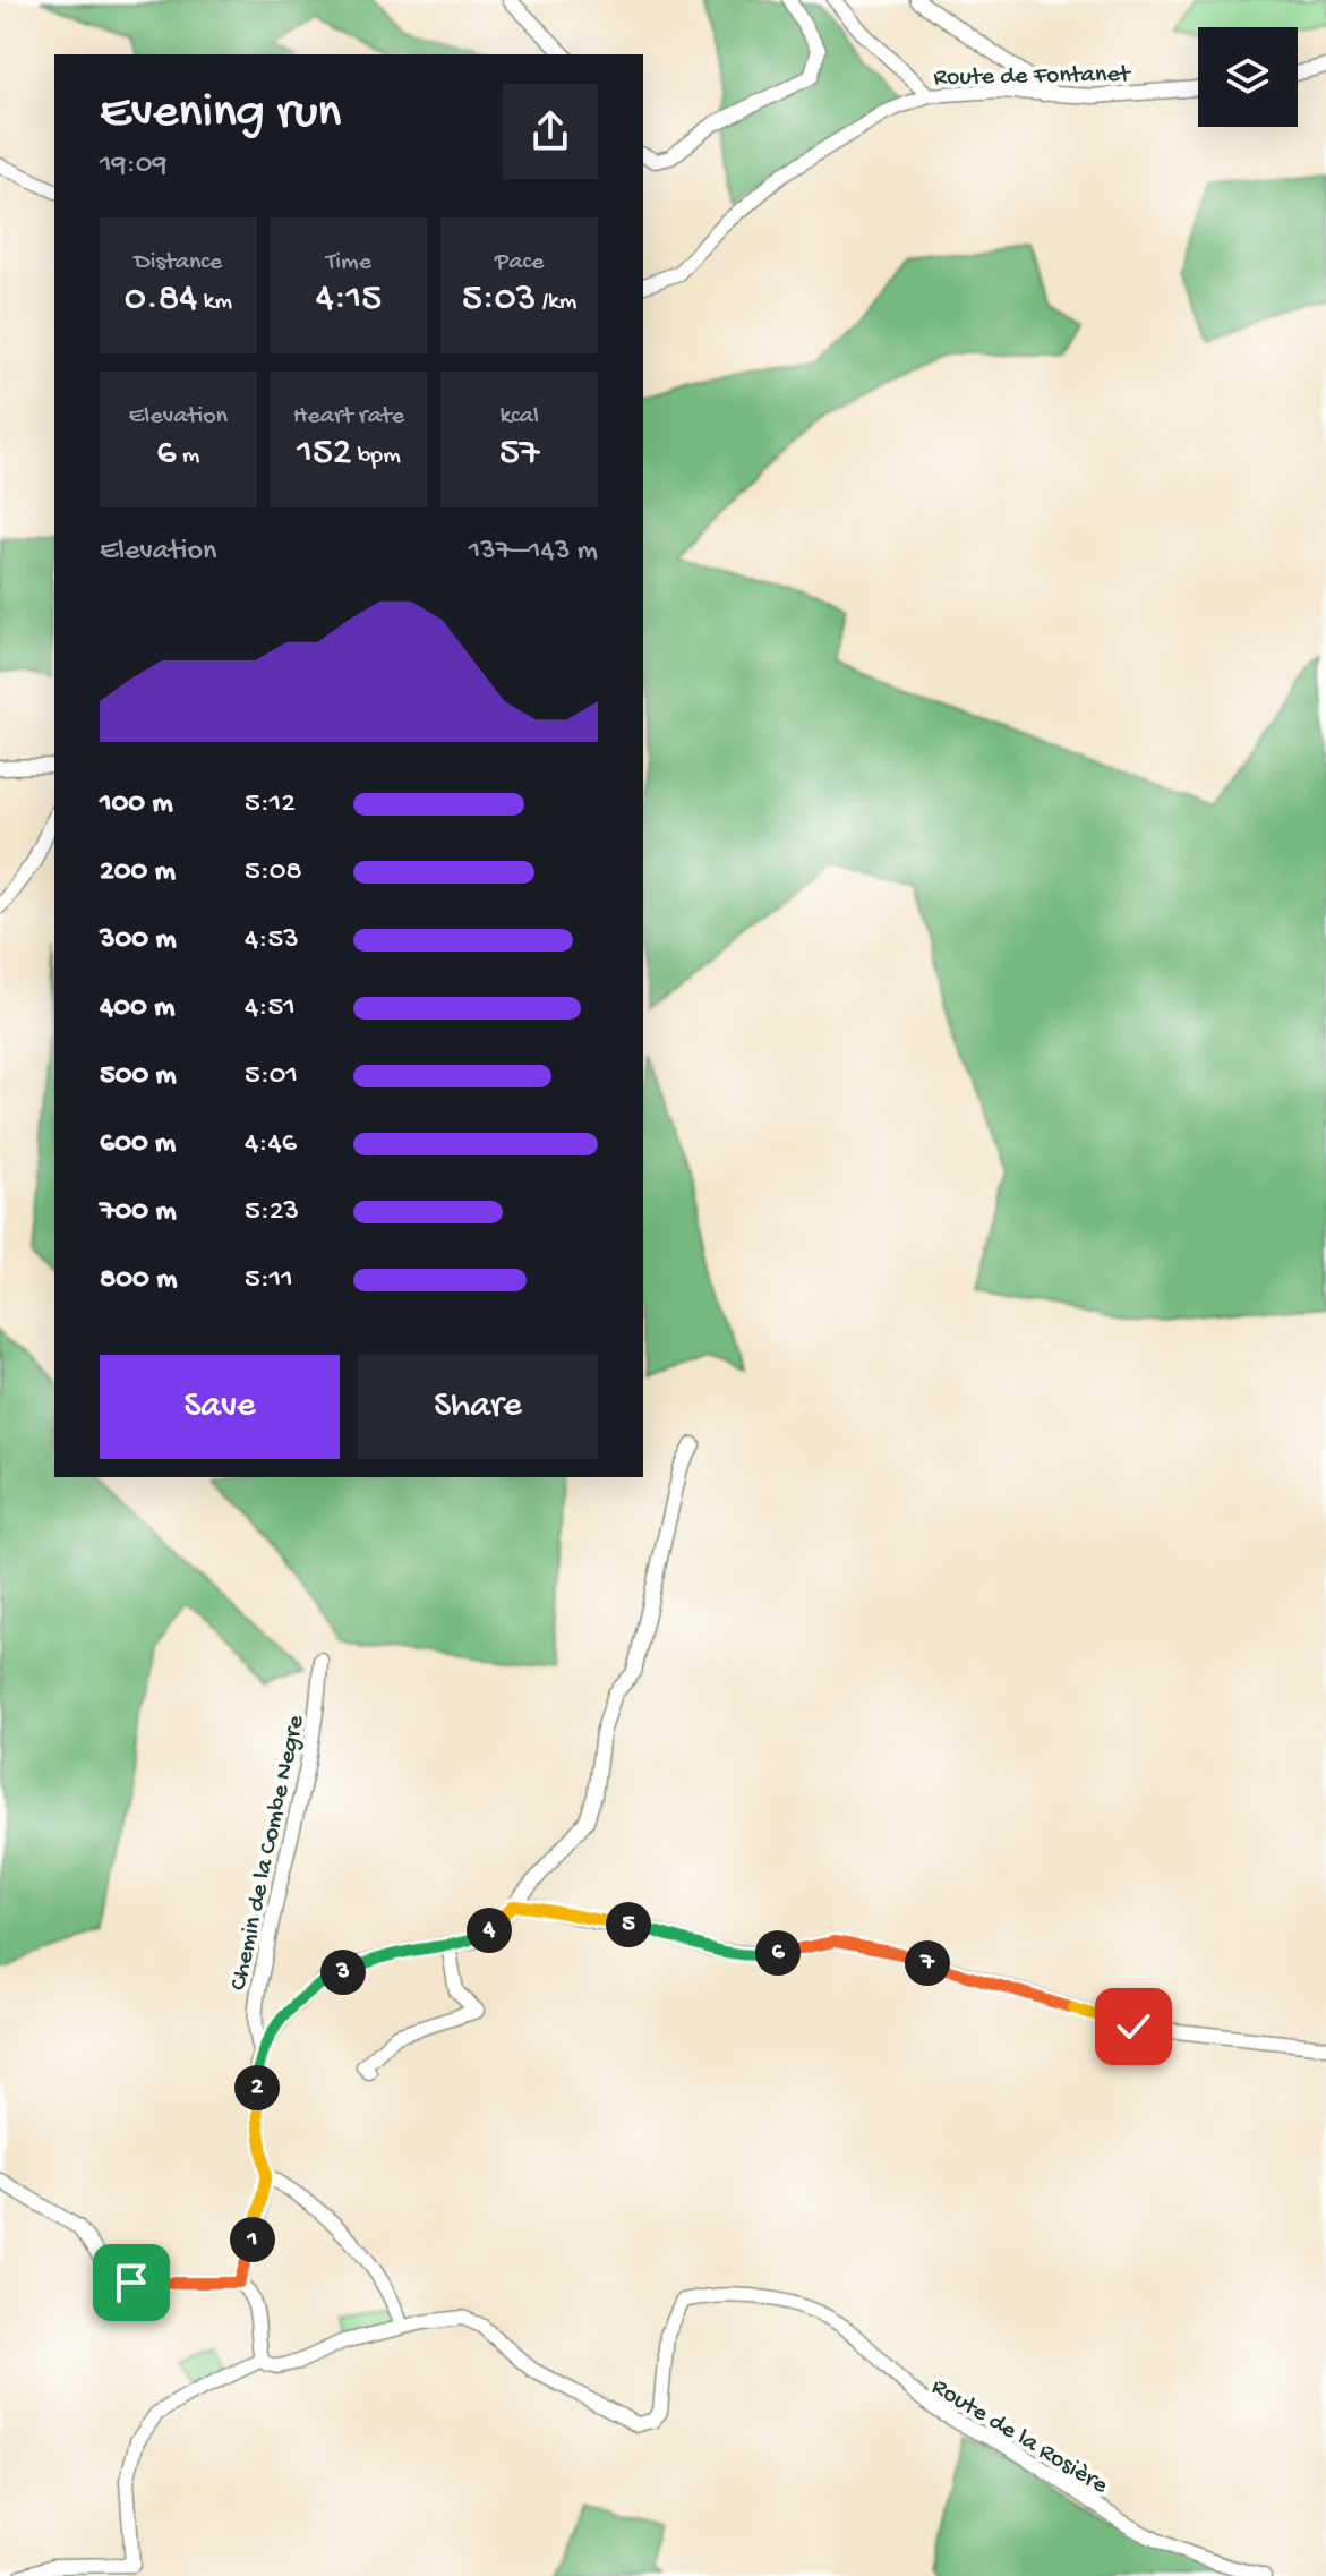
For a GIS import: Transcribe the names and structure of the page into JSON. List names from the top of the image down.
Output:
{
  "streets": {
    "street": ["Route de Fontanet", "Chemin de la Combe Negre", "Route de la Rosière"]
  },
  "page": {
    "heading": ["Evening run", "19:09"],
    "stats": [
      ["Distance", "0.84 km"],
      ["Time", "4:15"],
      ["Pace", "5:03 /km"],
      ["Elevation", "6 m"],
      ["Heart rate", "152 bpm"],
      ["kcal", "57"]
    ],
    "chart": ["Elevation", "137–143 m"],
    "list": [
      {
        "name": "100 m",
        "note": "5:12"
      },
      {
        "name": "200 m",
        "note": "5:08"
      },
      {
        "name": "300 m",
        "note": "4:53"
      },
      {
        "name": "400 m",
        "note": "4:51"
      },
      {
        "name": "500 m",
        "note": "5:01"
      },
      {
        "name": "600 m",
        "note": "4:46"
      },
      {
        "name": "700 m",
        "note": "5:23"
      },
      {
        "name": "800 m",
        "note": "5:11"
      }
    ],
    "buttons": ["Save", "Share"],
    "pins": [
      "5",
      "4",
      "6",
      "7",
      "3",
      "2",
      "1"
    ]
  }
}
